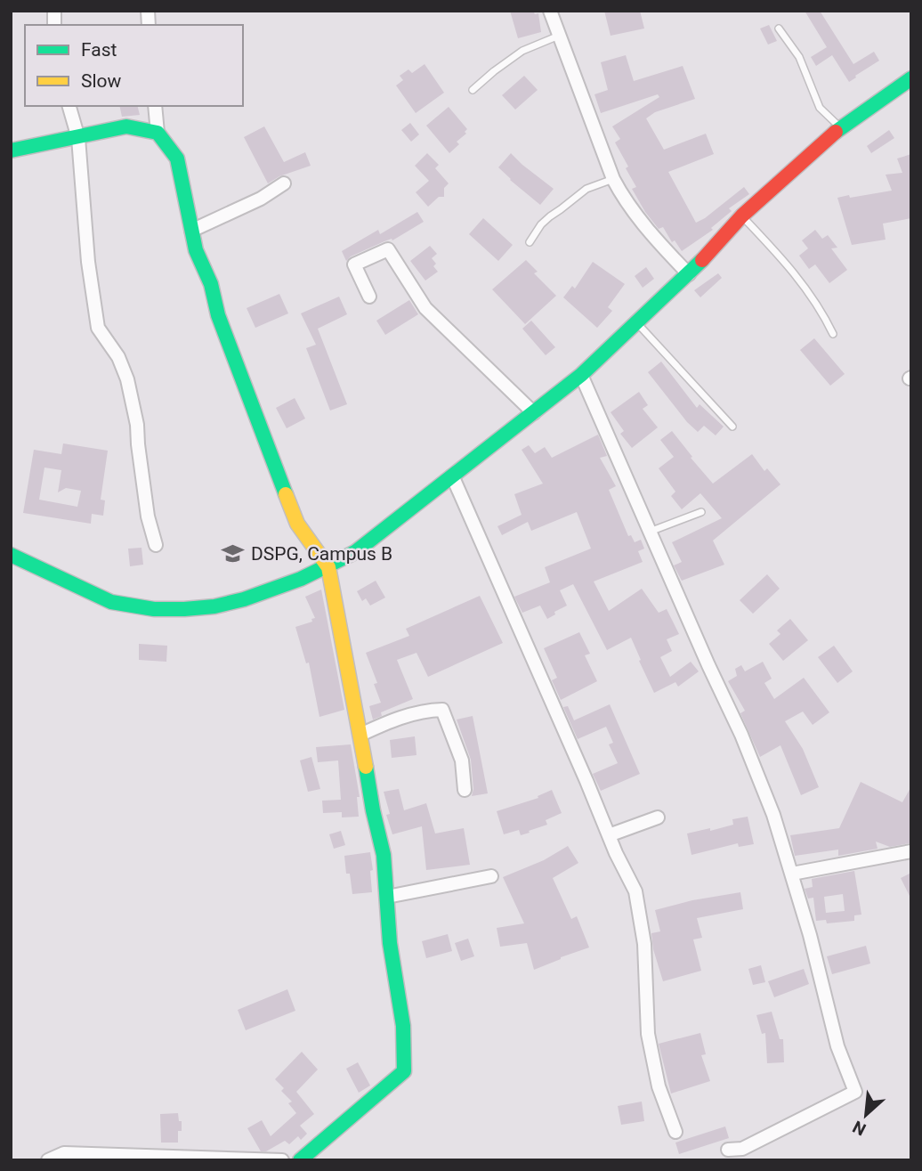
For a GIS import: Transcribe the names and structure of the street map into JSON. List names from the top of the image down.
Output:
{
  "places": {
    "school or university": ["DSPG, Campus B"]
  },
  "legend": ["Fast", "Slow"],
  "north": "bottom left"
}
